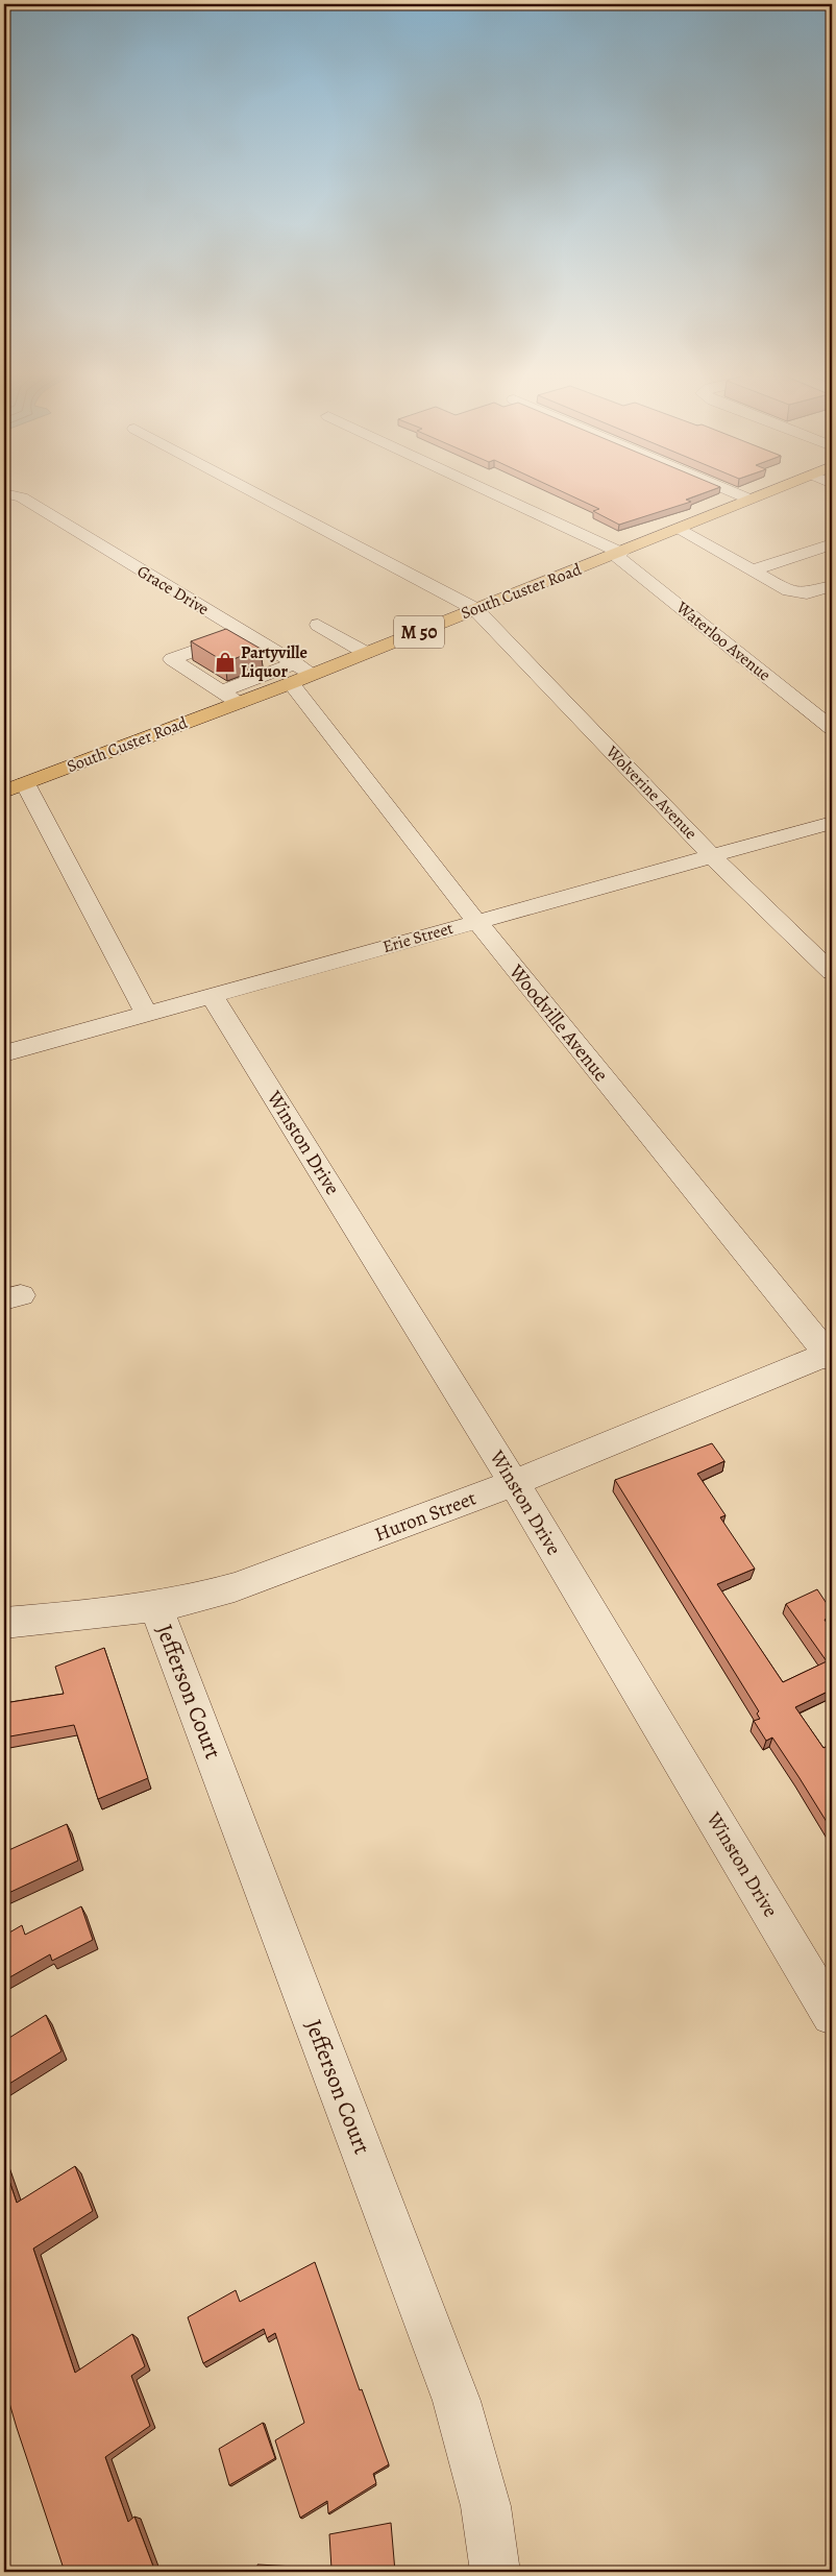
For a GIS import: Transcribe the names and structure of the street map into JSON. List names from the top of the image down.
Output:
{
  "streets": {
    "main road": ["South Custer Road", "M 50"],
    "street": [
      "Grace Drive",
      "Waterloo Avenue",
      "Wolverine Avenue",
      "Erie Street",
      "Woodville Avenue",
      "Winston Drive",
      "Huron Street",
      "Jefferson Court"
    ]
  },
  "crossings": [
    ["Grace Drive", "South Custer Road"],
    ["Grace Drive", "Woodville Avenue"],
    ["South Custer Road", "Waterloo Avenue"],
    ["South Custer Road", "Wolverine Avenue"],
    ["South Custer Road", "Woodville Avenue"],
    ["Wolverine Avenue", "Erie Street"],
    ["Erie Street", "Woodville Avenue"],
    ["Erie Street", "Winston Drive"],
    ["Woodville Avenue", "Huron Street"],
    ["Winston Drive", "Huron Street"],
    ["Huron Street", "Jefferson Court"]
  ],
  "places": {
    "shop": ["Partyville Liquor"]
  }
}
